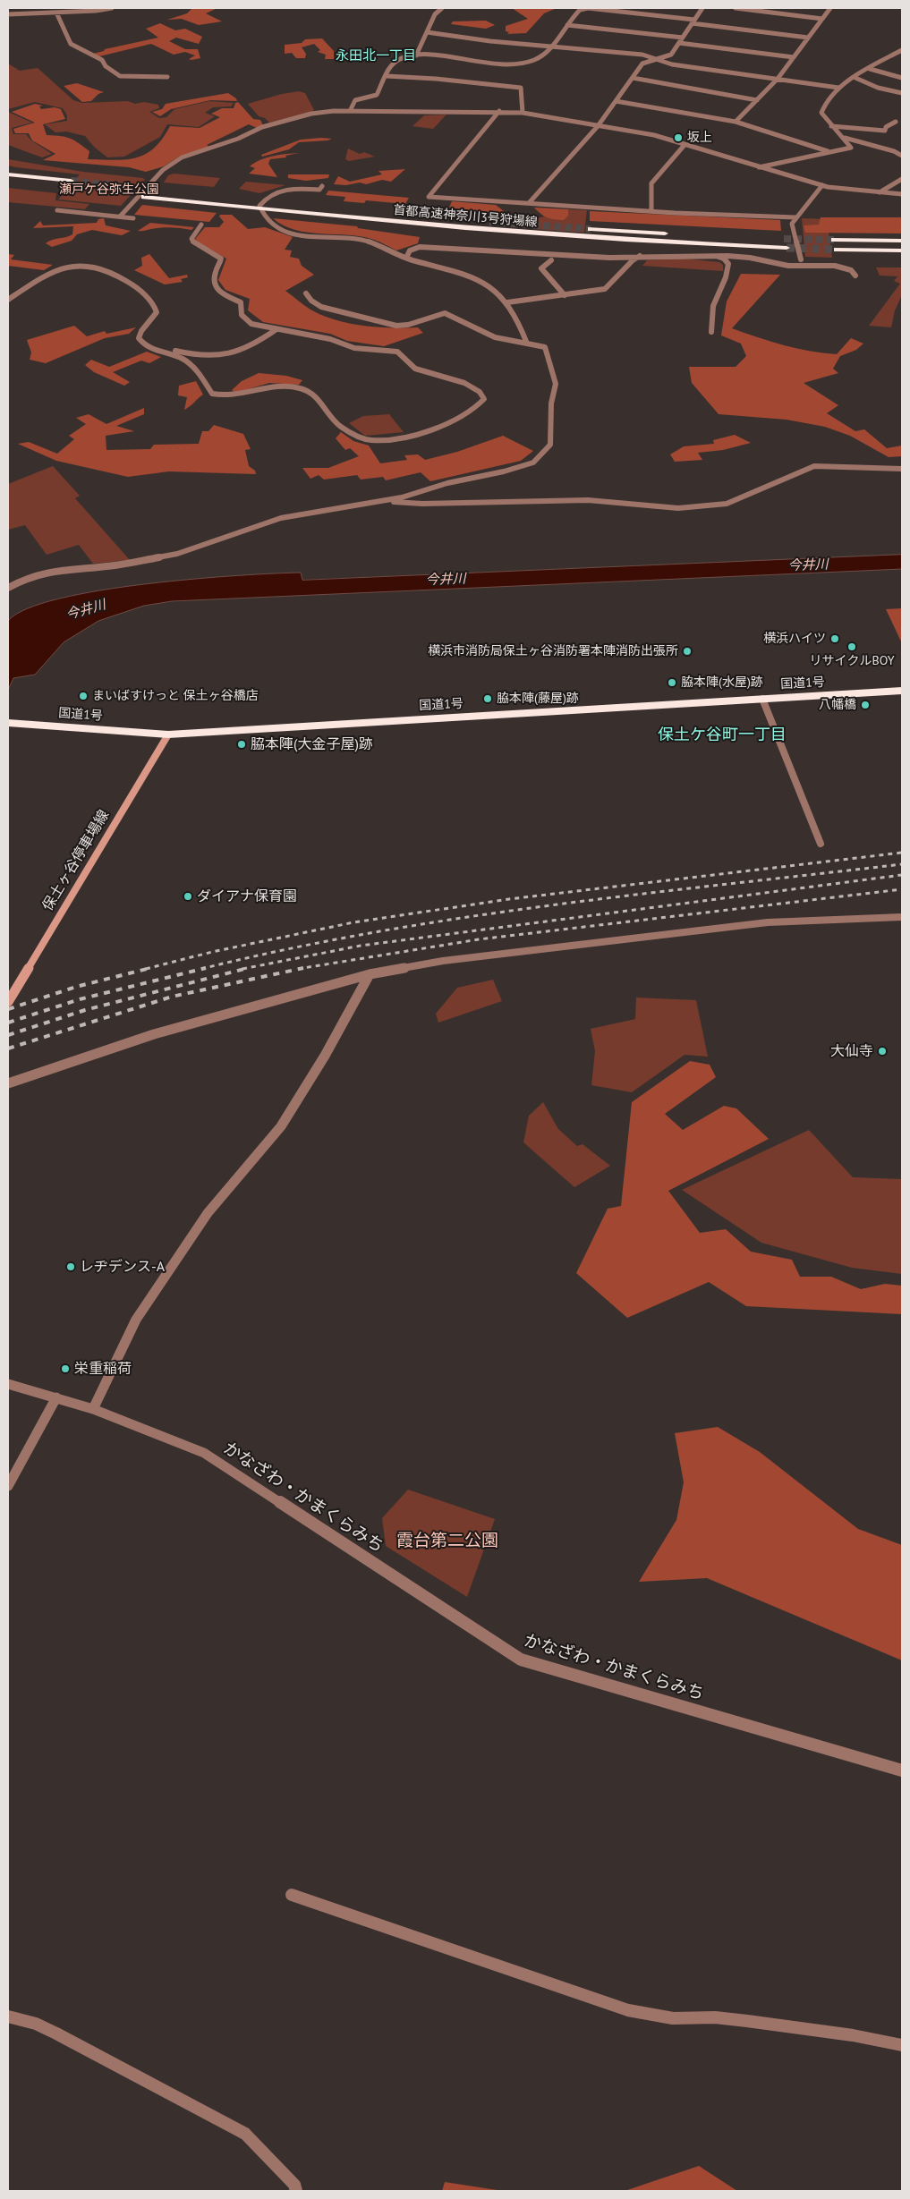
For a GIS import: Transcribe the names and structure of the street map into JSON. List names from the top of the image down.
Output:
{
  "streets": {
    "highway": ["首都高速神奈川3号狩場線", "国道1号"],
    "main road": ["保土ヶ谷停車場線"],
    "street": ["かなざわ・かまくらみち"]
  },
  "crossings": [
    ["国道1号", "保土ヶ谷停車場線"]
  ],
  "districts": ["永田北一丁目", "保土ケ谷町一丁目"],
  "water": ["今井川"],
  "parks": ["瀬戸ケ谷弥生公園", "霞台第二公園"],
  "places": [
    "坂上",
    "横浜ハイツ",
    "リサイクルBOY",
    "横浜市消防局保土ヶ谷消防署本陣消防出張所",
    "脇本陣(水屋)跡",
    "まいばすけっと 保土ヶ谷橋店",
    "脇本陣(藤屋)跡",
    "八幡橋",
    "脇本陣(大金子屋)跡",
    "ダイアナ保育園",
    "大仙寺",
    "レヂデンス-A",
    "栄重稲荷"
  ]
}
